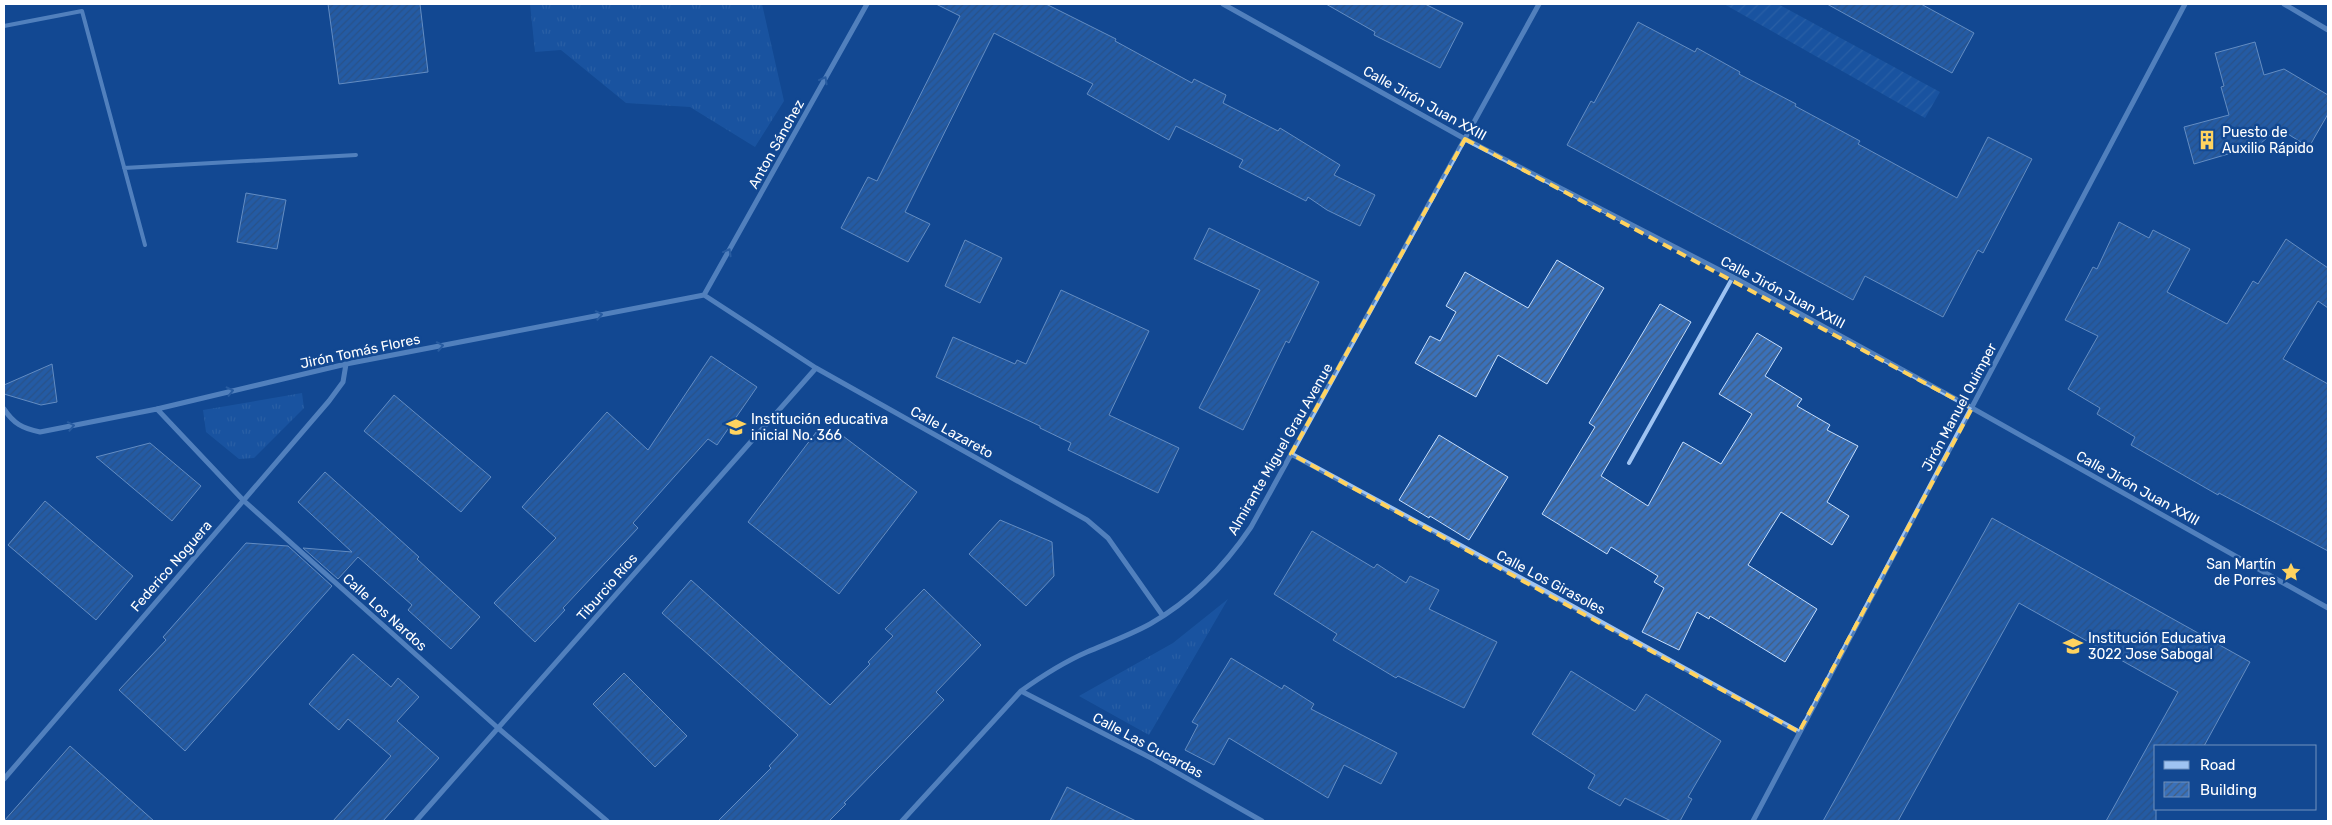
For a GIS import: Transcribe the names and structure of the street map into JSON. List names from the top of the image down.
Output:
{
  "streets": {
    "street": [
      "Calle Jirón Juan XXIII",
      "Anton Sánchez",
      "Jirón Tomás Flores",
      "Jirón Manuel Quimper",
      "Calle Lazareto",
      "Almirante Miguel Grau Avenue",
      "Federico Noguera",
      "Calle Los Girasoles",
      "Tiburcio Ríos",
      "Calle Los Nardos",
      "Calle Las Cucardas"
    ]
  },
  "crossings": [
    ["Calle Jirón Juan XXIII", "Jirón Manuel Quimper"],
    ["Calle Jirón Juan XXIII", "Almirante Miguel Grau Avenue"],
    ["Anton Sánchez", "Jirón Tomás Flores"],
    ["Anton Sánchez", "Calle Lazareto"],
    ["Jirón Tomás Flores", "Calle Lazareto"],
    ["Jirón Tomás Flores", "Federico Noguera"],
    ["Jirón Tomás Flores", "Calle Los Nardos"],
    ["Jirón Manuel Quimper", "Calle Los Girasoles"],
    ["Calle Lazareto", "Almirante Miguel Grau Avenue"],
    ["Calle Lazareto", "Tiburcio Ríos"],
    ["Almirante Miguel Grau Avenue", "Calle Los Girasoles"],
    ["Almirante Miguel Grau Avenue", "Calle Las Cucardas"],
    ["Federico Noguera", "Calle Los Nardos"],
    ["Tiburcio Ríos", "Calle Los Nardos"]
  ],
  "one_way": ["Anton Sánchez", "Jirón Tomás Flores"],
  "places": {
    "building": ["Puesto de Auxilio Rápido"],
    "school or university": ["Institución educativa inicial No. 366", "Institución Educativa 3022 Jose Sabogal"],
    "place": ["San Martín de Porres"]
  },
  "legend": ["Road", "Building"]
}
